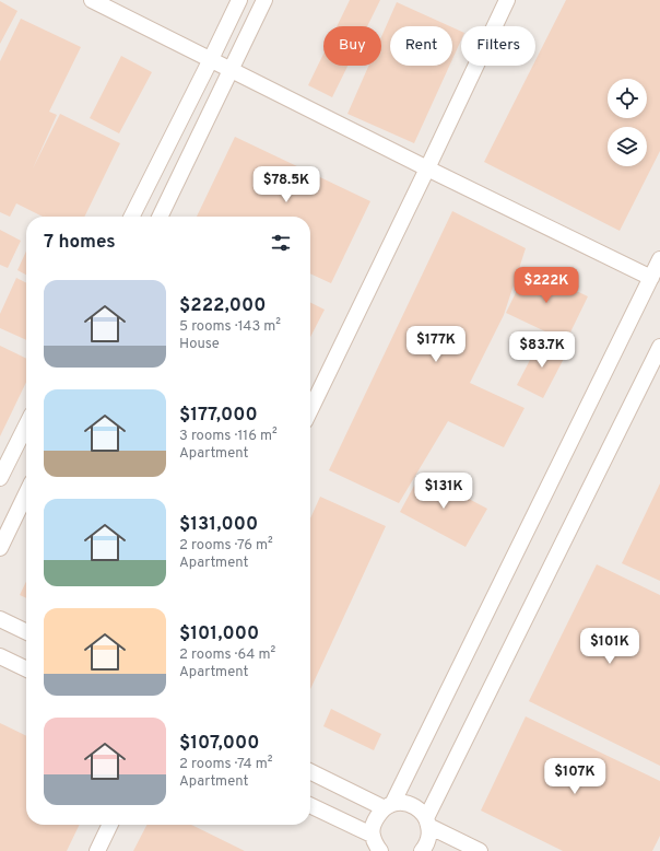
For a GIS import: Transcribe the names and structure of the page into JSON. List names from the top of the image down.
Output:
{
  "page": {
    "chip": ["Buy", "Rent", "Filters"],
    "price": [
      "$78.5K",
      "$222K",
      "$177K",
      "$83.7K",
      "$131K",
      "$101K",
      "$107K"
    ],
    "heading": "7 homes",
    "list": [
      {
        "name": "$222,000",
        "note": "5 rooms · 143 m² · House"
      },
      {
        "name": "$177,000",
        "note": "3 rooms · 116 m² · Apartment"
      },
      {
        "name": "$131,000",
        "note": "2 rooms · 76 m² · Apartment"
      },
      {
        "name": "$101,000",
        "note": "2 rooms · 64 m² · Apartment"
      },
      {
        "name": "$107,000",
        "note": "2 rooms · 74 m² · Apartment"
      }
    ]
  }
}
